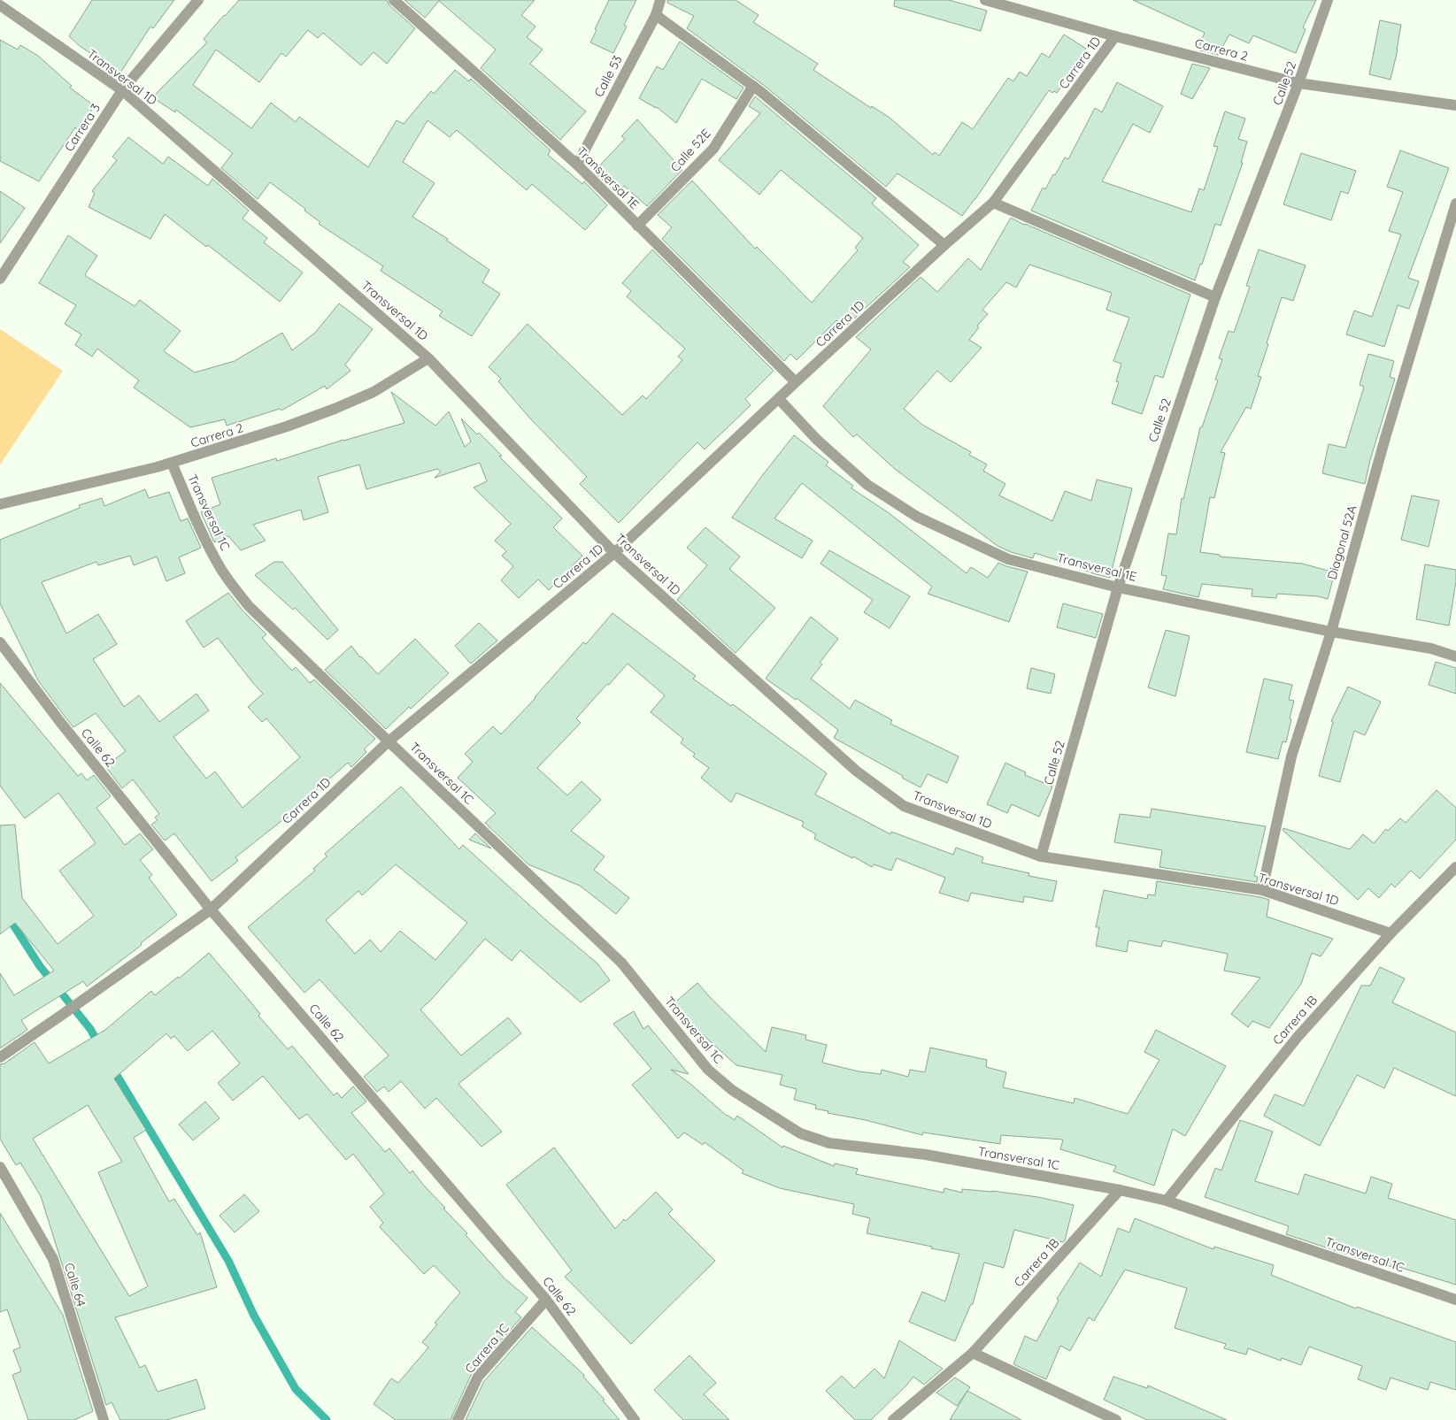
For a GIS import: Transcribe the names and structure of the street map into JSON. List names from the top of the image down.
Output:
{
  "streets": {
    "street": [
      "Carrera 2",
      "Carrera 1D",
      "Calle 53",
      "Transversal 1D",
      "Calle 52",
      "Carrera 3",
      "Calle 52E",
      "Transversal 1E",
      "Transversal 1C",
      "Diagonal 52A",
      "Calle 62",
      "Carrera 1B",
      "Calle 64",
      "Carrera 1C"
    ]
  },
  "crossings": [
    ["Carrera 2", "Carrera 1D"],
    ["Carrera 2", "Transversal 1D"],
    ["Carrera 2", "Calle 52"],
    ["Carrera 2", "Transversal 1C"],
    ["Carrera 1D", "Transversal 1D"],
    ["Carrera 1D", "Transversal 1E"],
    ["Carrera 1D", "Transversal 1C"],
    ["Carrera 1D", "Calle 62"],
    ["Calle 53", "Transversal 1E"],
    ["Transversal 1D", "Calle 52"],
    ["Transversal 1D", "Carrera 3"],
    ["Transversal 1D", "Diagonal 52A"],
    ["Transversal 1D", "Carrera 1B"],
    ["Calle 52", "Transversal 1E"],
    ["Calle 52E", "Transversal 1E"],
    ["Transversal 1E", "Diagonal 52A"],
    ["Transversal 1C", "Carrera 1B"],
    ["Calle 62", "Carrera 1C"]
  ]
}
